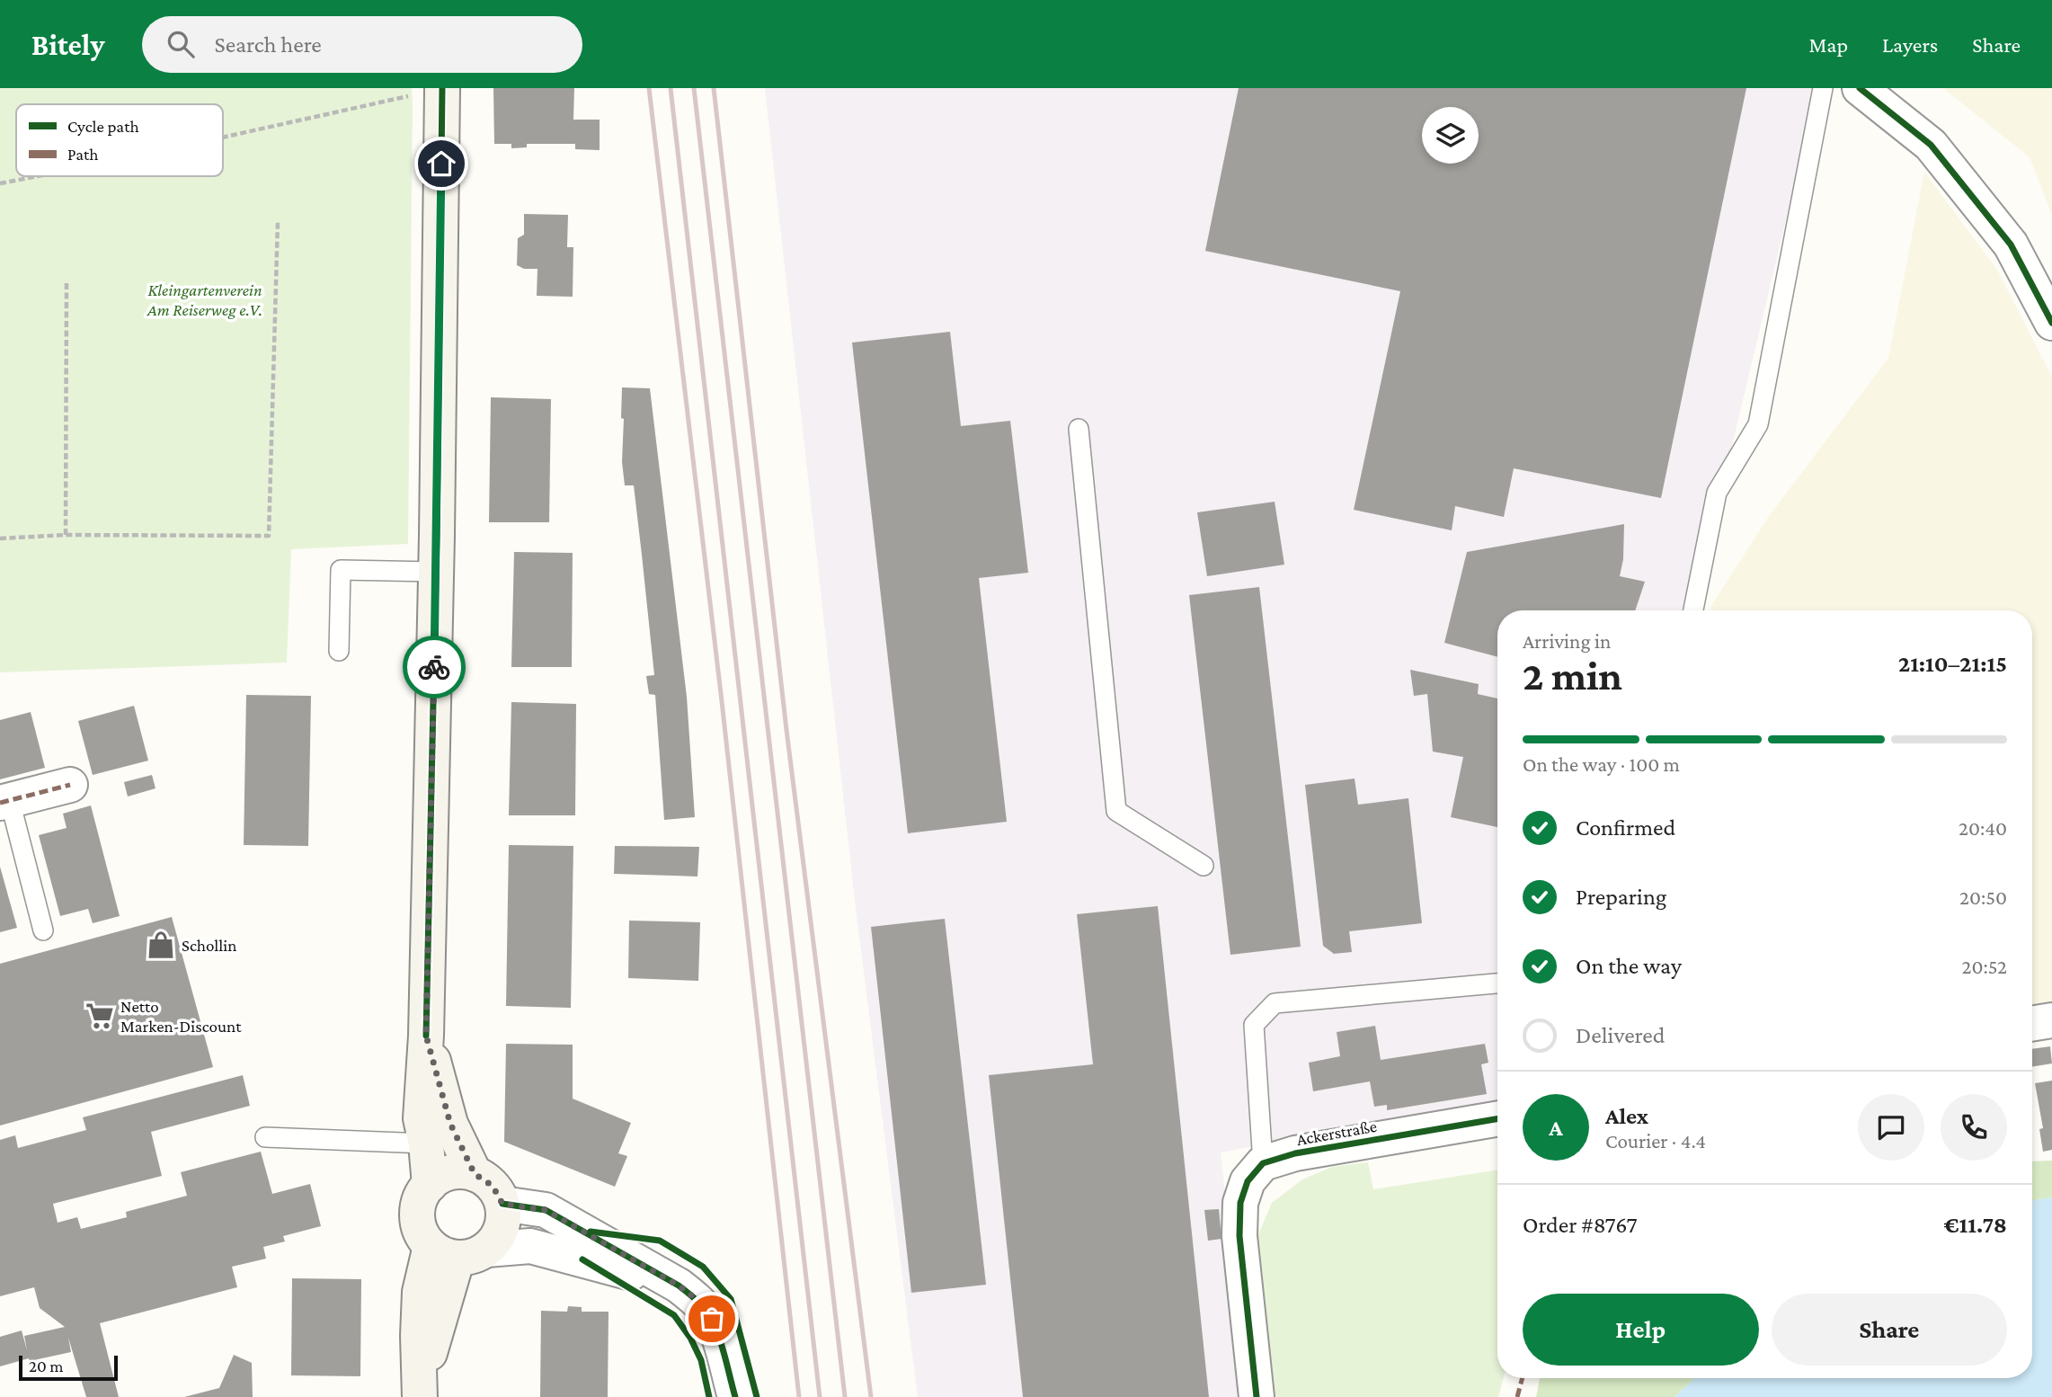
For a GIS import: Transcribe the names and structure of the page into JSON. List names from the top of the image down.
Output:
{
  "streets": {
    "street": ["Ackerstraße"]
  },
  "parks": ["Kleingartenverein Am Reiserweg e.V."],
  "places": {
    "shop": ["Schollin"],
    "supermarket": ["Netto Marken-Discount"]
  },
  "legend": ["Cycle path", "Path"],
  "scale_bar": "20 m",
  "page": {
    "header": "Bitely",
    "search": "Search here",
    "nav": ["Map", "Layers", "Share"],
    "heading": ["2 min", "Arriving in", "21:10–21:15"],
    "panel": [
      "Alex",
      "Courier · 4.4",
      "Order #8767",
      "€11.78"
    ],
    "bar": "On the way · 100 m",
    "list": [
      ["Confirmed", "20:40"],
      ["Preparing", "20:50"],
      ["On the way", "20:52"],
      "Delivered"
    ],
    "round": "A",
    "buttons": ["Help", "Share"],
    "scale": "20 m"
  }
}
